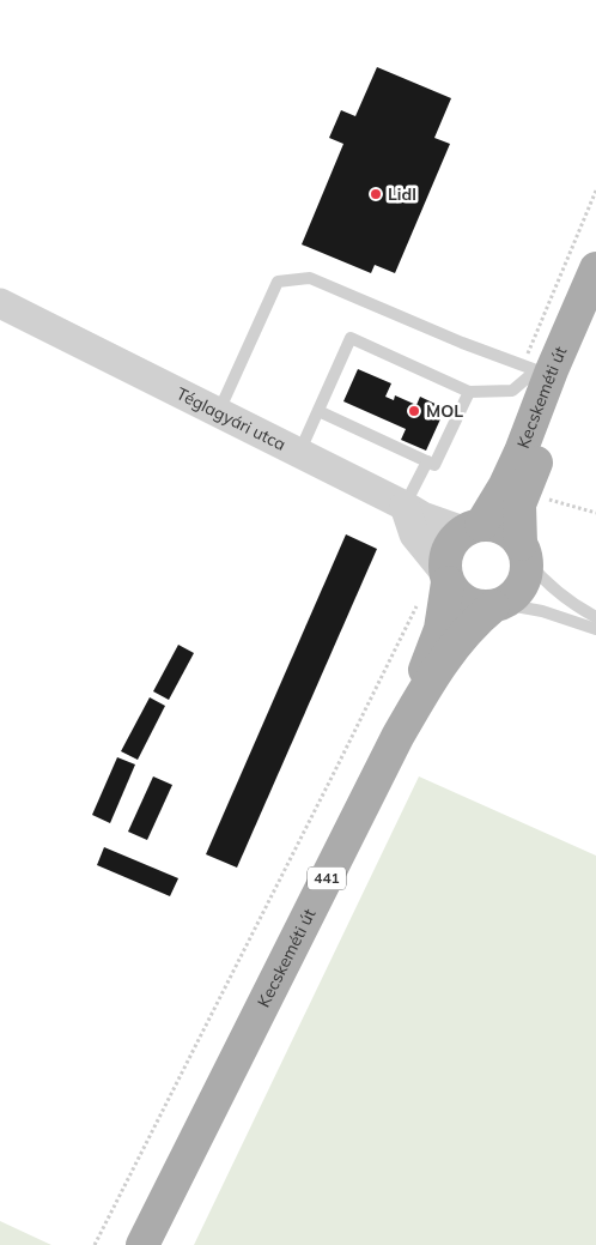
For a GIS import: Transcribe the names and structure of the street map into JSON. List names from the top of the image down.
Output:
{
  "streets": {
    "main road": ["Kecskeméti út", "441"],
    "street": ["Téglagyári utca"]
  },
  "crossings": [
    ["Kecskeméti út", "Téglagyári utca"]
  ],
  "places": ["Lidl", "MOL"]
}
